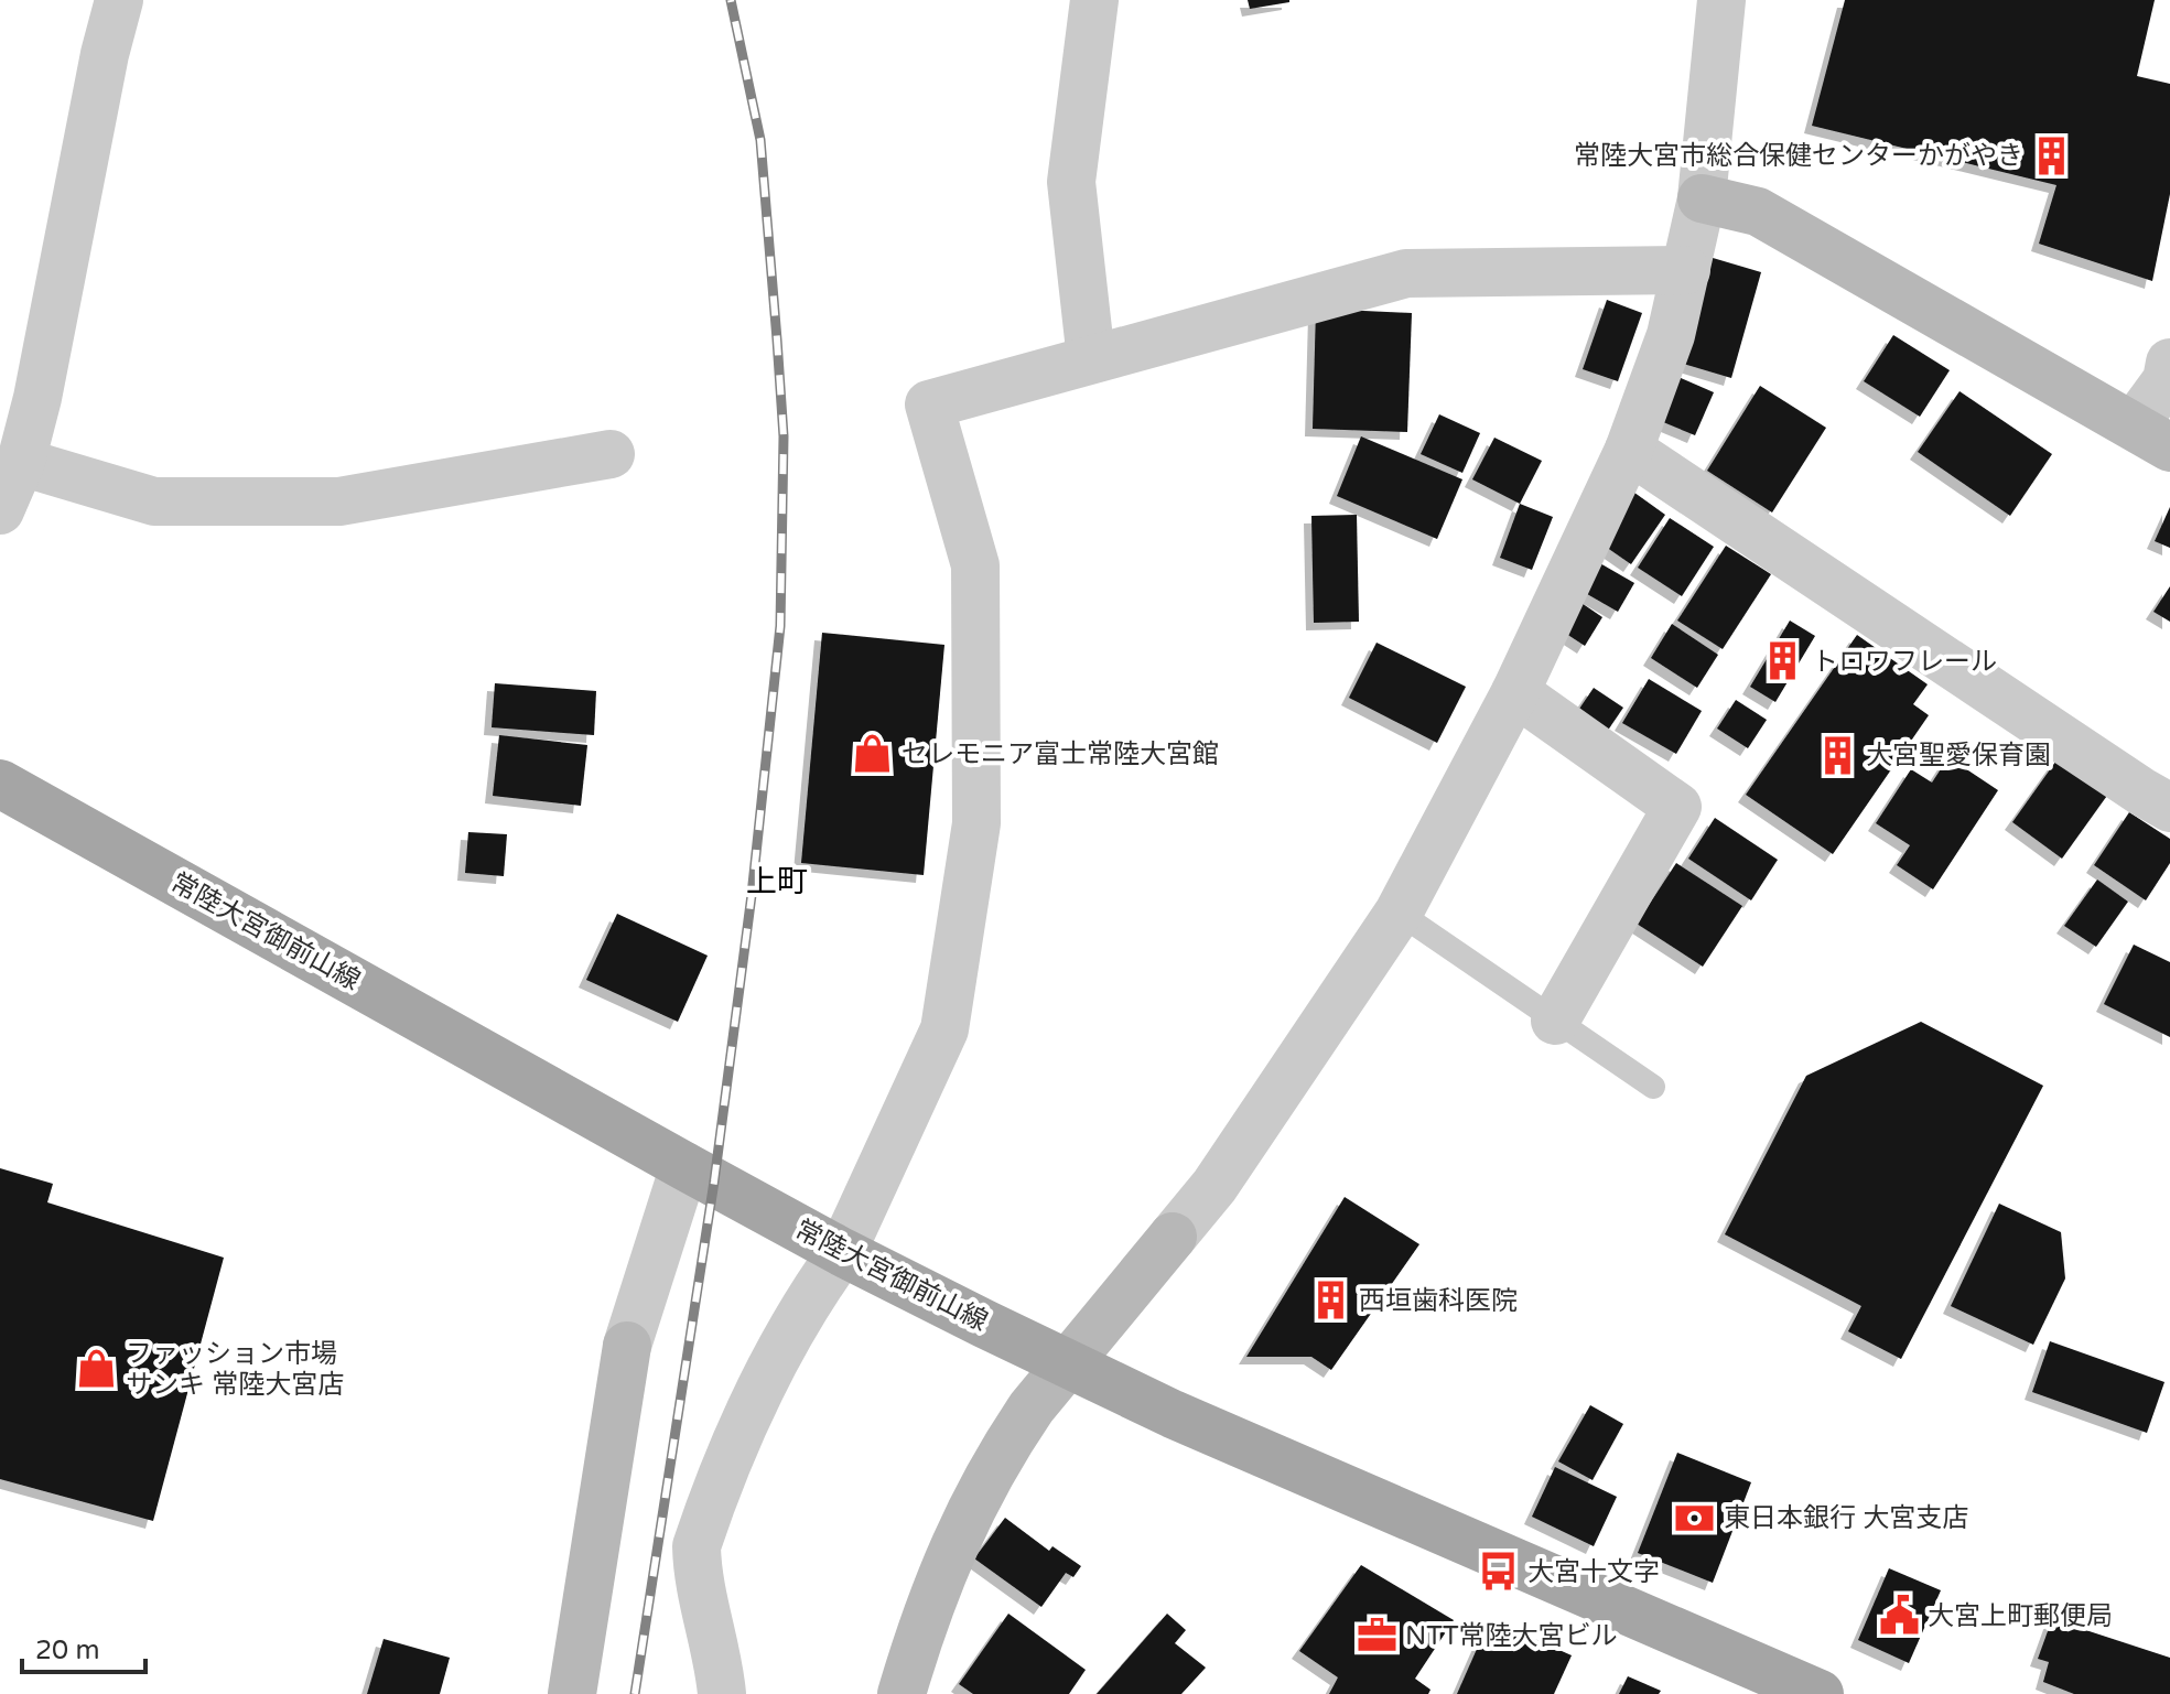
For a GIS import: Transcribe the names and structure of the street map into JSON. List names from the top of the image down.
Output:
{
  "streets": {
    "main road": ["常陸大宮御前山線"]
  },
  "districts": ["上町"],
  "places": {
    "building": [
      "常陸大宮市総合保健センターかがやき",
      "トロワフレール",
      "大宮聖愛保育園",
      "西垣歯科医院"
    ],
    "shop": ["セレモニア富士常陸大宮館", "ファッション市場 サンキ 常陸大宮店"],
    "bank": ["東日本銀行 大宮支店"],
    "bus stop": ["大宮十文字"],
    "public building": ["大宮上町郵便局"],
    "office": ["NTT常陸大宮ビル"]
  },
  "scale_bar": "20 m"
}
